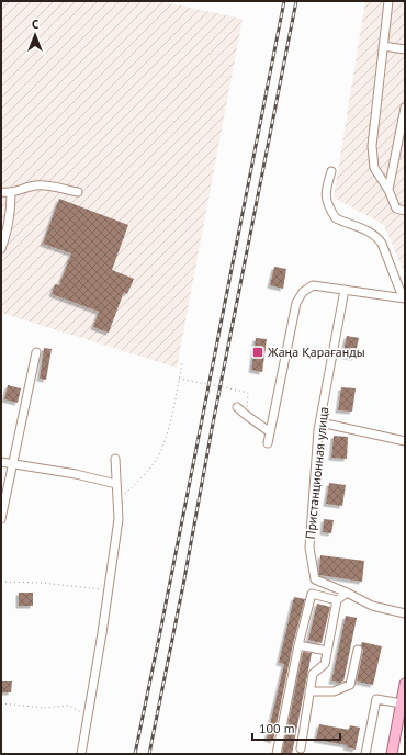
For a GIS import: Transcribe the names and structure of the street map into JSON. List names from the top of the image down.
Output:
{
  "streets": {
    "street": ["Пристанционная улица"]
  },
  "places": {
    "transit": ["Жаңа Қарағанды"]
  },
  "scale_bar": "100 m",
  "north": "top"
}
